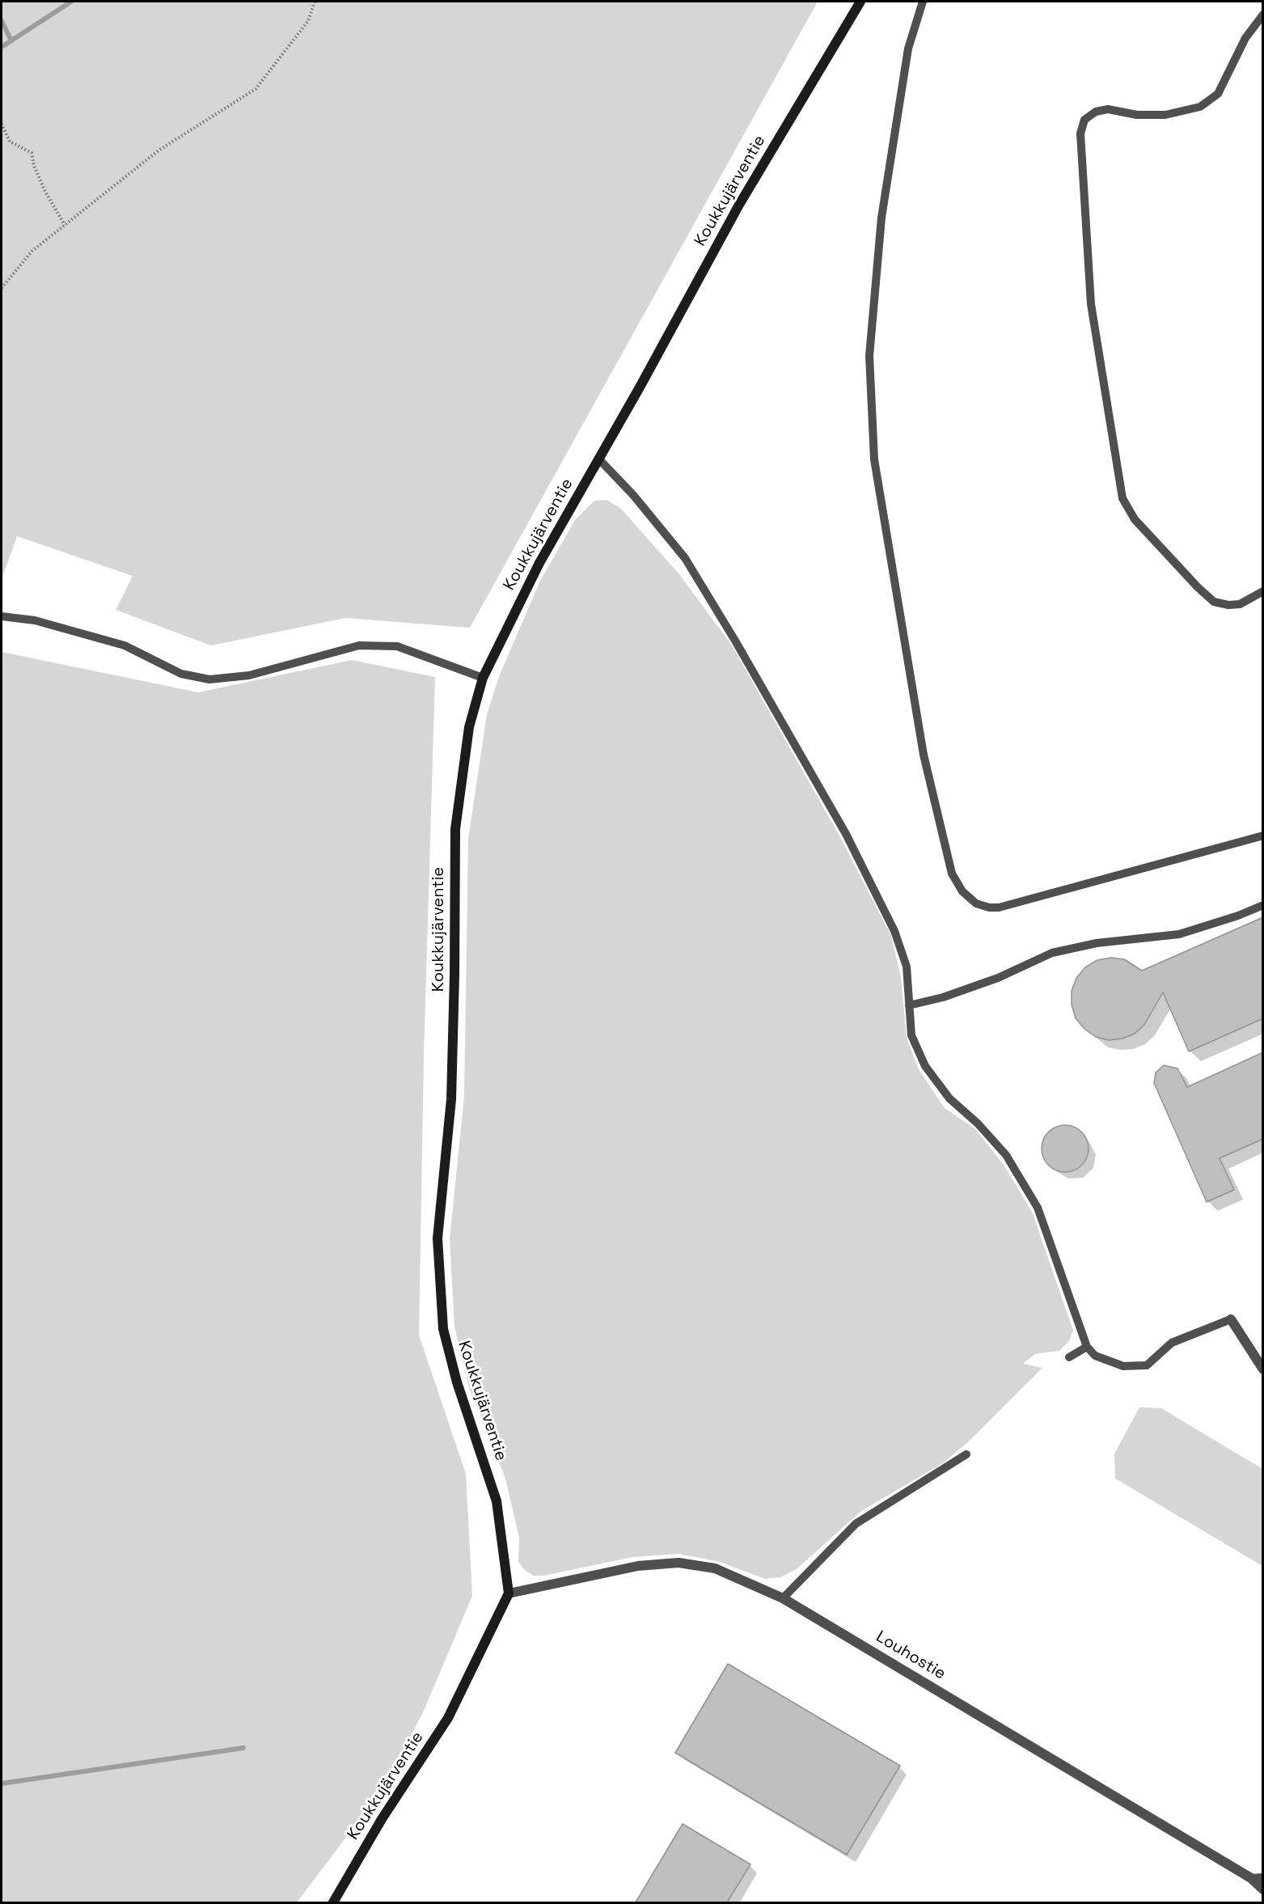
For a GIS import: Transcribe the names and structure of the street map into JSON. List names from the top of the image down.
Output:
{
  "streets": {
    "street": ["Koukkujärventie", "Louhostie"]
  },
  "crossings": [
    ["Koukkujärventie", "Louhostie"]
  ]
}
